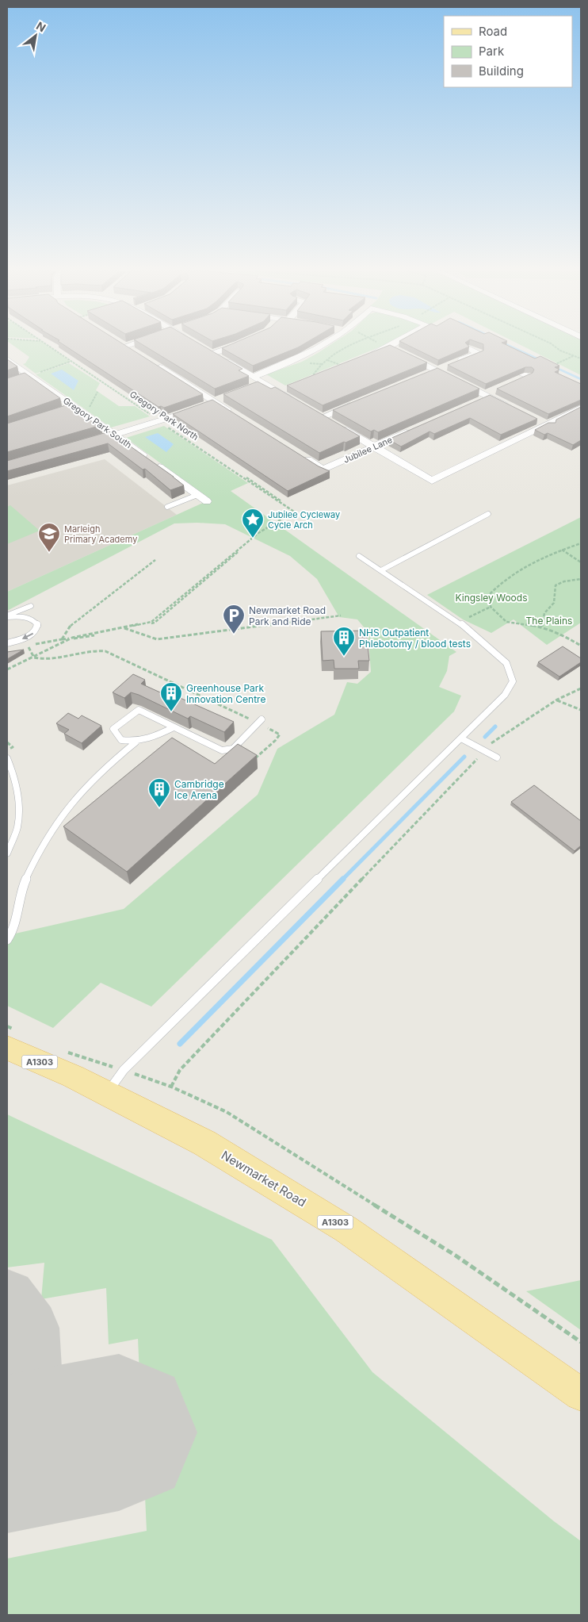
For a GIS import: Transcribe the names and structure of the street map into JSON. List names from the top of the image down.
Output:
{
  "streets": {
    "main road": ["A1303", "Newmarket Road"],
    "street": ["Gregory Park South", "Jubilee Lane"],
    "path": ["Gregory Park North"]
  },
  "parks": ["Kingsley Woods", "The Plains"],
  "places": {
    "place": ["Jubilee Cycleway Cycle Arch"],
    "school or university": ["Marleigh Primary Academy"],
    "parking": ["Newmarket Road Park and Ride"],
    "building": ["NHS Outpatient Phlebotomy / blood tests", "Greenhouse Park Innovation Centre", "Cambridge Ice Arena"]
  },
  "legend": ["Road", "Park", "Building"],
  "north": "top right"
}
